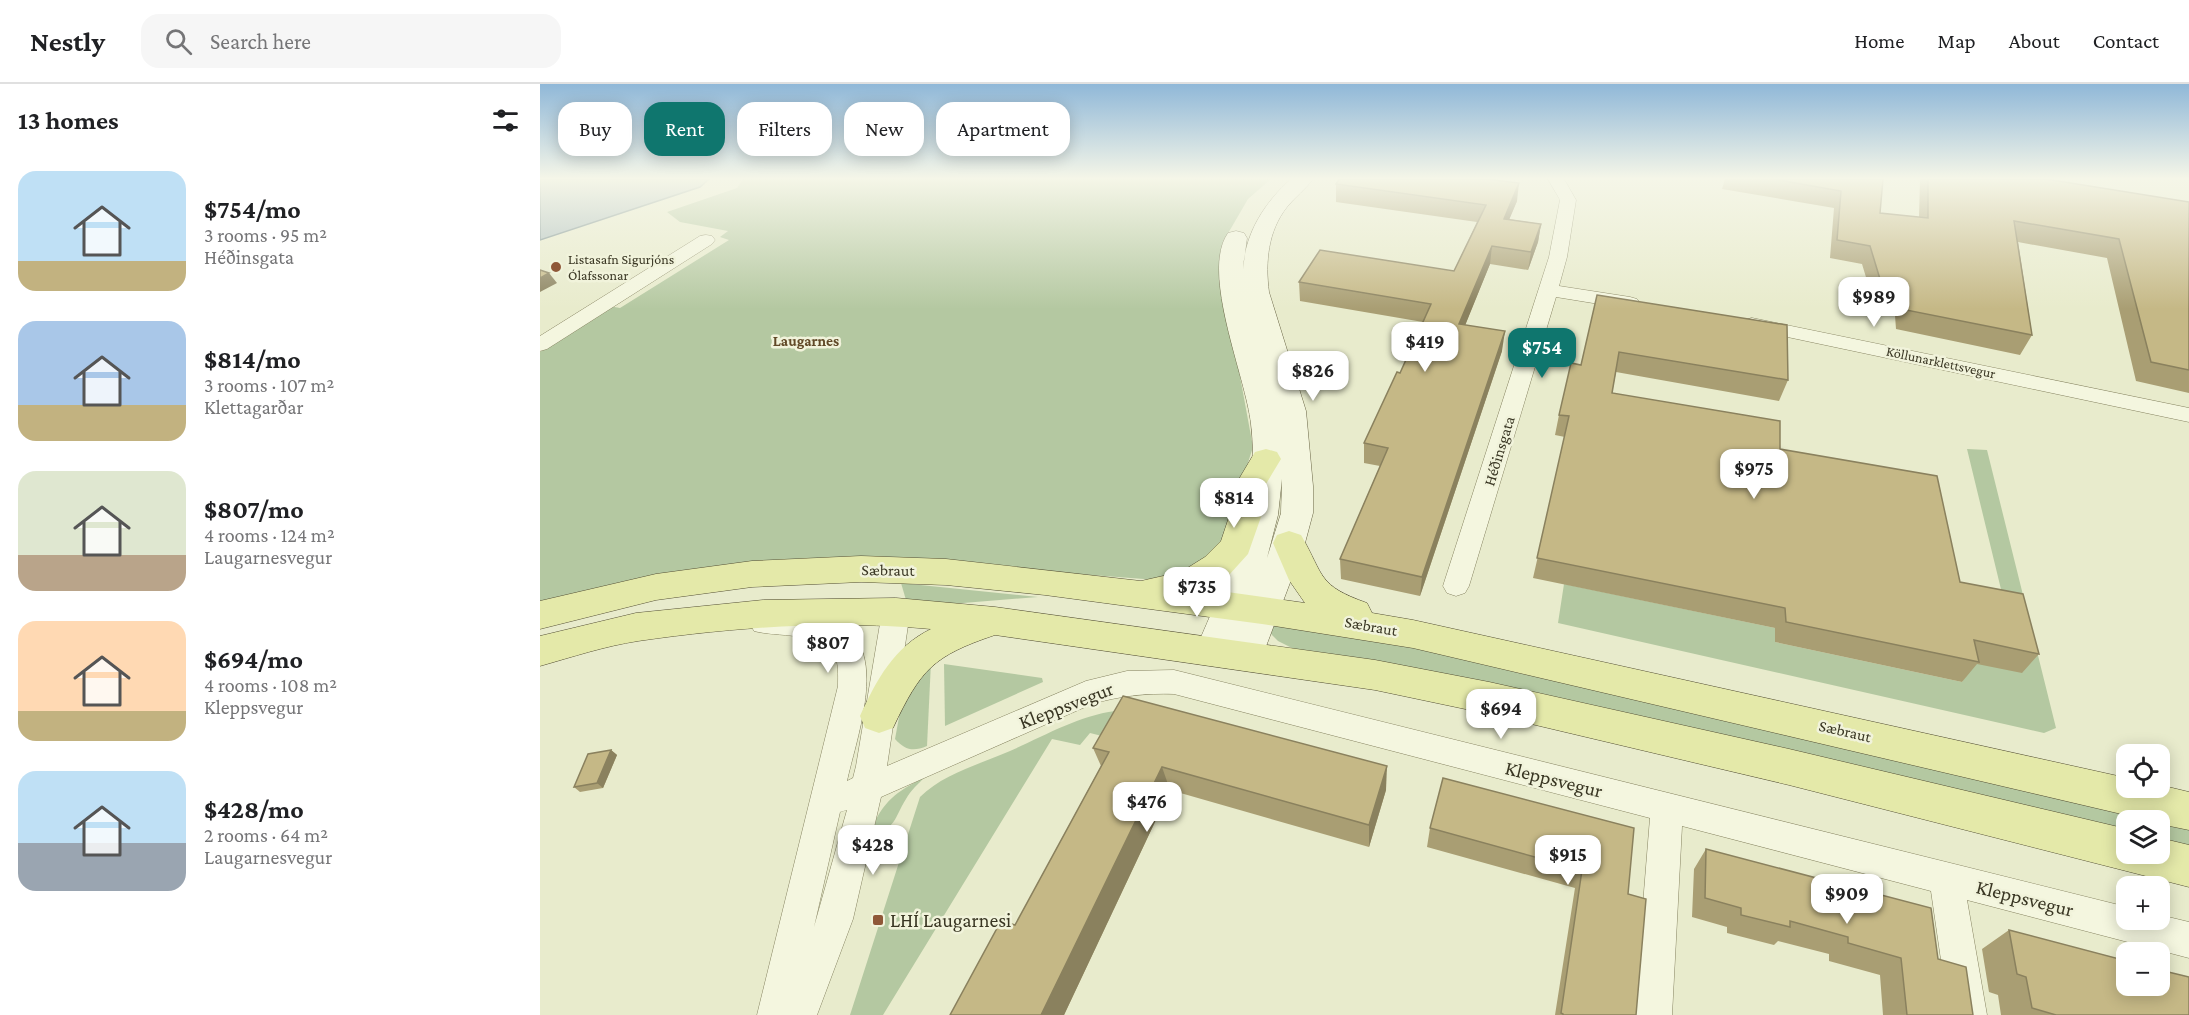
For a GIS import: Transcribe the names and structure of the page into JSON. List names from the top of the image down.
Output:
{
  "streets": {
    "main road": ["Sæbraut"],
    "street": ["Köllunarklettsvegur", "Héðinsgata", "Kleppsvegur"]
  },
  "districts": ["Laugarnes"],
  "places": {
    "other": ["Listasafn Sigurjóns Ólafssonar"],
    "transit": ["LHÍ Laugarnesi"]
  },
  "page": {
    "header": "Nestly",
    "search": "Search here",
    "nav": [
      "Home",
      "Map",
      "About",
      "Contact"
    ],
    "heading": "13 homes",
    "chip": [
      "Buy",
      "Rent",
      "Filters",
      "New",
      "Apartment"
    ],
    "list": [
      {
        "name": "$754/mo",
        "note": "3 rooms · 95 m² · Héðinsgata"
      },
      {
        "name": "$814/mo",
        "note": "3 rooms · 107 m² · Klettagarðar"
      },
      {
        "name": "$807/mo",
        "note": "4 rooms · 124 m² · Laugarnesvegur"
      },
      {
        "name": "$694/mo",
        "note": "4 rooms · 108 m² · Kleppsvegur"
      },
      {
        "name": "$428/mo",
        "note": "2 rooms · 64 m² · Laugarnesvegur"
      }
    ],
    "price": [
      "$989",
      "$419",
      "$754",
      "$826",
      "$975",
      "$814",
      "$735",
      "$807",
      "$694",
      "$476",
      "$428",
      "$915",
      "$909"
    ],
    "map_buttons": ["+", "−"]
  }
}
